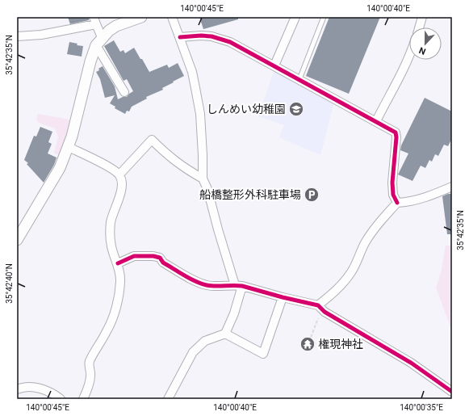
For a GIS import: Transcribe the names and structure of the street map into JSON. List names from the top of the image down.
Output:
{
  "places": {
    "school or university": ["しんめい幼稚園"],
    "parking": ["船橋整形外科駐車場"],
    "temple": ["権現神社"]
  },
  "north": "bottom",
  "coordinates": [
    "140°00'45\"E",
    "140°00'40\"E",
    "35°42'35\"N",
    "35°42'40\"N",
    "140°00'35\"E"
  ]
}
